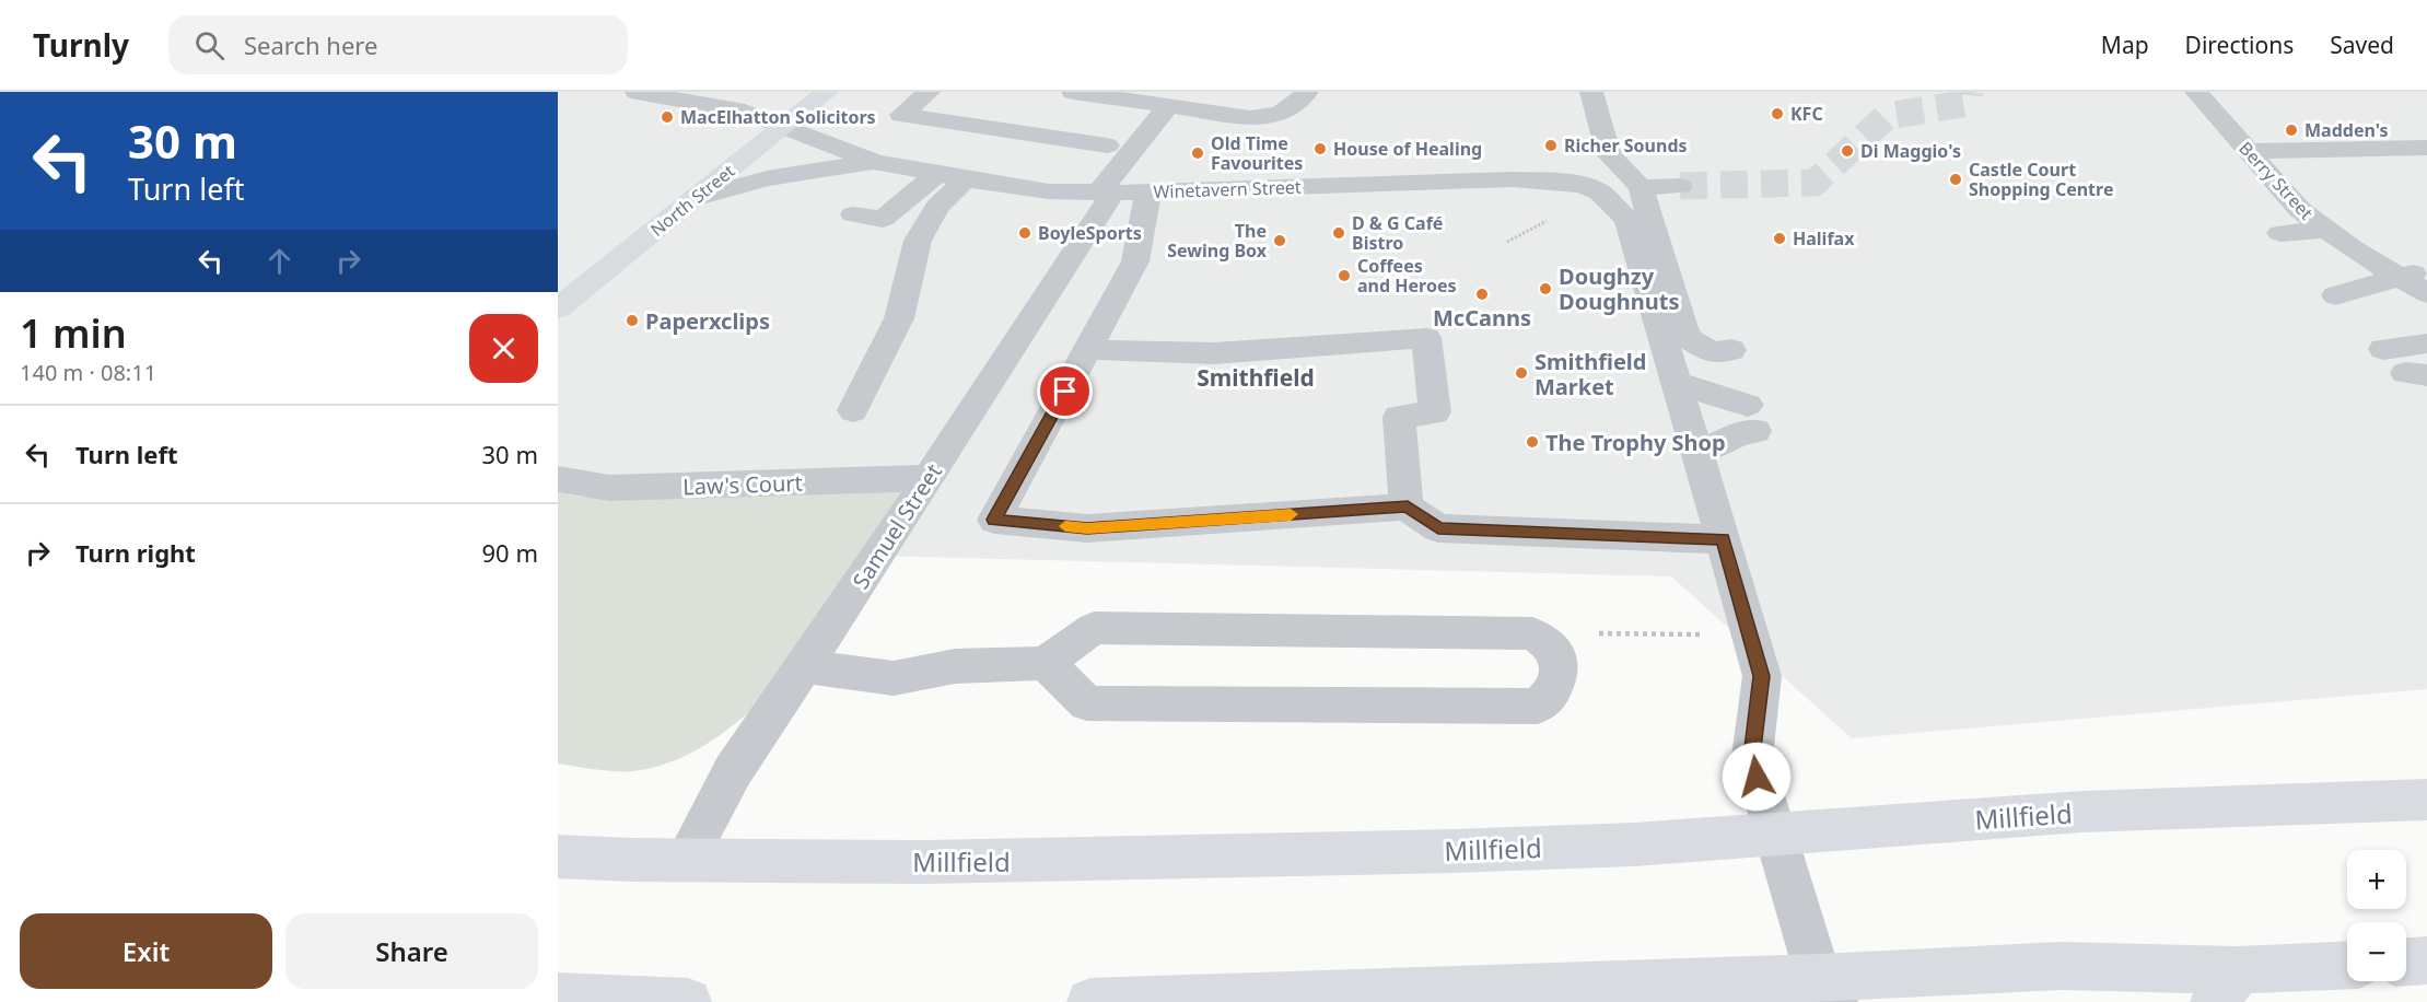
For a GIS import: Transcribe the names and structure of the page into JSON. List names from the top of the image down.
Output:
{
  "streets": {
    "main road": ["North Street", "Millfield"],
    "street": [
      "Berry Street",
      "Winetavern Street",
      "Law's Court",
      "Samuel Street"
    ]
  },
  "crossings": [
    ["Winetavern Street", "North Street"],
    ["Winetavern Street", "Samuel Street"],
    ["Law's Court", "Samuel Street"],
    ["Samuel Street", "Millfield"]
  ],
  "districts": ["Smithfield"],
  "places": [
    "KFC",
    "MacElhatton Solicitors",
    "Madden's",
    "Richer Sounds",
    "House of Healing",
    "Di Maggio's",
    "Old Time Favourites",
    "Castle Court Shopping Centre",
    "BoyleSports",
    "D & G Café Bistro",
    "Halifax",
    "The Sewing Box",
    "Coffees and Heroes",
    "Doughzy Doughnuts",
    "McCanns",
    "Paperxclips",
    "Smithfield Market",
    "The Trophy Shop"
  ],
  "page": {
    "header": "Turnly",
    "search": "Search here",
    "nav": ["Map", "Directions", "Saved"],
    "turn": ["30 m", "Turn left"],
    "heading": ["1 min", "140 m · 08:11"],
    "list": [
      {
        "name": "Turn left",
        "value": "30 m"
      },
      {
        "name": "Turn right",
        "value": "90 m"
      }
    ],
    "map_buttons": ["+", "−"],
    "buttons": ["Exit", "Share"]
  }
}
